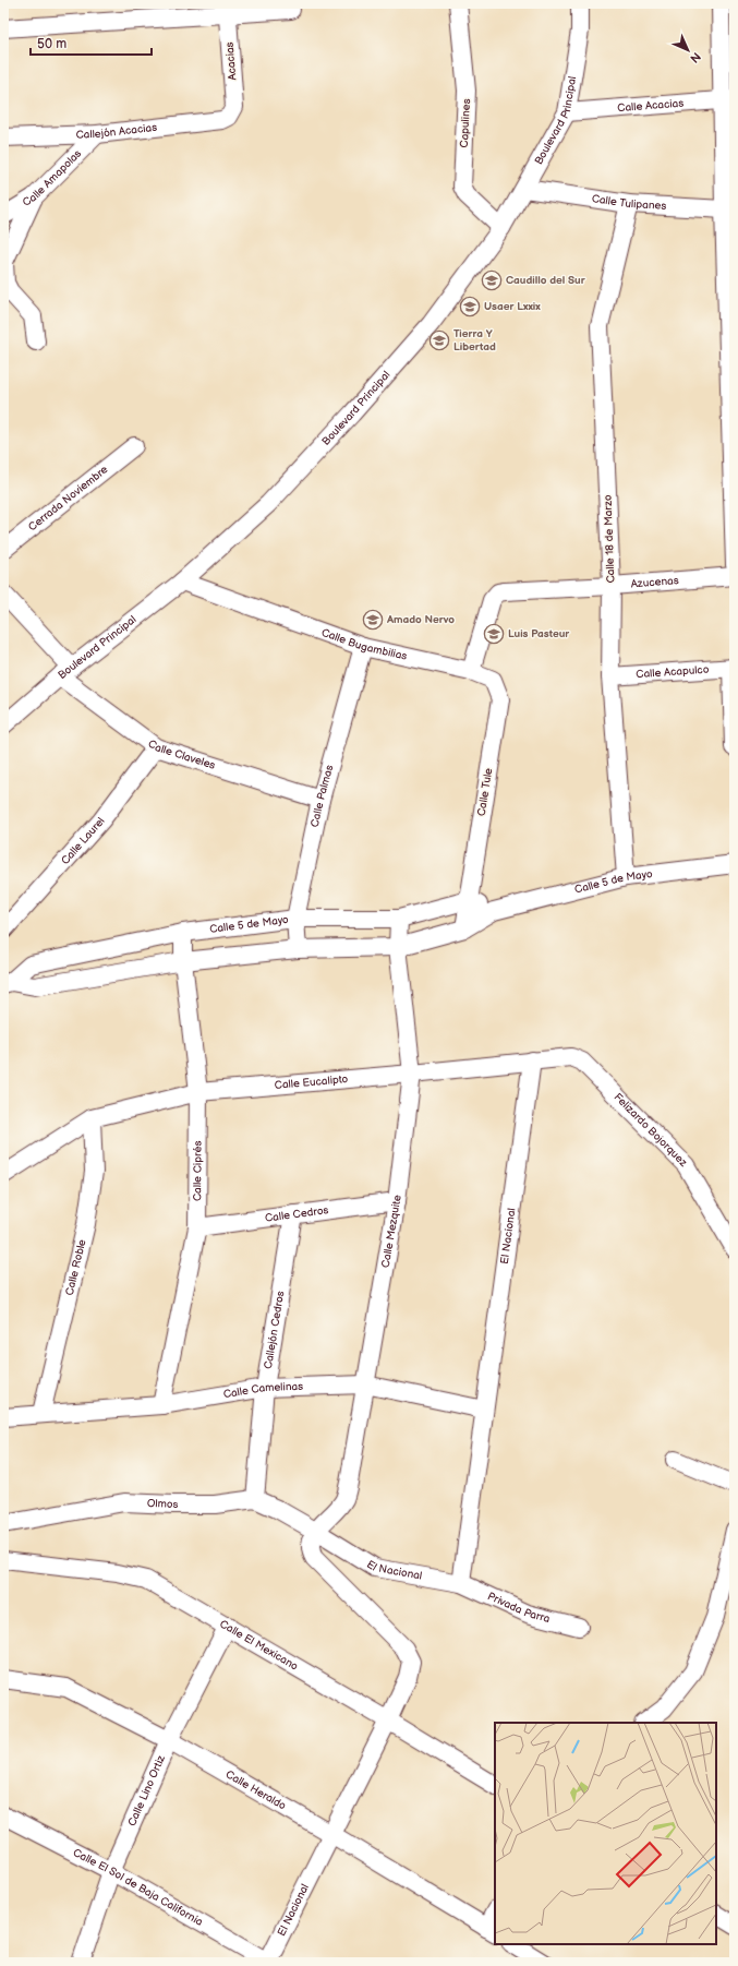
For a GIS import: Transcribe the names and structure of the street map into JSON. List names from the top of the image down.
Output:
{
  "streets": {
    "street": [
      "Acacias",
      "Calle Acacias",
      "Boulevard Principal",
      "Capulines",
      "Callejón Acacias",
      "Calle Amapolas",
      "Calle Tulipanes",
      "Cerrada Noviembre",
      "Calle 18 de Marzo",
      "Azucenas",
      "Calle Bugambilias",
      "Calle Acapulco",
      "Calle Claveles",
      "Calle Tule",
      "Calle Palmas",
      "Calle Laurel",
      "Calle 5 de Mayo",
      "Calle Eucalipto",
      "Felizardo Bojorquez",
      "Calle Ciprés",
      "Calle Cedros",
      "Calle Mezquite",
      "El Nacional",
      "Calle Roble",
      "Callejón Cedros",
      "Calle Camelinas",
      "Olmos",
      "Privada Parra",
      "Calle El Mexicano",
      "Calle Lino Ortiz",
      "Calle Heraldo",
      "Calle El Sol de Baja California"
    ]
  },
  "crossings": [
    ["Acacias", "Callejón Acacias"],
    ["Calle Acacias", "Boulevard Principal"],
    ["Boulevard Principal", "Capulines"],
    ["Boulevard Principal", "Calle Tulipanes"],
    ["Boulevard Principal", "Calle Bugambilias"],
    ["Boulevard Principal", "Calle Claveles"],
    ["Callejón Acacias", "Calle Amapolas"],
    ["Calle Tulipanes", "Calle 18 de Marzo"],
    ["Calle 18 de Marzo", "Azucenas"],
    ["Calle 18 de Marzo", "Calle Acapulco"],
    ["Calle 18 de Marzo", "Calle 5 de Mayo"],
    ["Azucenas", "Calle Bugambilias"],
    ["Azucenas", "Calle Tule"],
    ["Calle Bugambilias", "Calle Tule"],
    ["Calle Bugambilias", "Calle Palmas"],
    ["Calle Claveles", "Calle Palmas"],
    ["Calle Claveles", "Calle Laurel"],
    ["Calle Tule", "Calle 5 de Mayo"],
    ["Calle Palmas", "Calle 5 de Mayo"],
    ["Calle 5 de Mayo", "Calle Ciprés"],
    ["Calle 5 de Mayo", "Calle Mezquite"],
    ["Calle Eucalipto", "Felizardo Bojorquez"],
    ["Calle Eucalipto", "Calle Ciprés"],
    ["Calle Eucalipto", "Calle Mezquite"],
    ["Calle Eucalipto", "El Nacional"],
    ["Calle Eucalipto", "Calle Roble"],
    ["Felizardo Bojorquez", "El Nacional"],
    ["Calle Ciprés", "Calle Cedros"],
    ["Calle Ciprés", "Calle Camelinas"],
    ["Calle Cedros", "Calle Mezquite"],
    ["Calle Cedros", "Callejón Cedros"],
    ["Calle Mezquite", "El Nacional"],
    ["Calle Mezquite", "Calle Camelinas"],
    ["El Nacional", "Calle Camelinas"],
    ["El Nacional", "Privada Parra"],
    ["El Nacional", "Calle El Mexicano"],
    ["El Nacional", "Calle Heraldo"],
    ["El Nacional", "Calle El Sol de Baja California"],
    ["Calle Roble", "Calle Camelinas"],
    ["Callejón Cedros", "Calle Camelinas"],
    ["Callejón Cedros", "Olmos"],
    ["Calle El Mexicano", "Calle Lino Ortiz"],
    ["Calle Lino Ortiz", "Calle Heraldo"],
    ["Calle Lino Ortiz", "Calle El Sol de Baja California"]
  ],
  "places": {
    "school or university": [
      "Caudillo del Sur",
      "Usaer Lxxix",
      "Tierra Y Libertad",
      "Amado Nervo",
      "Luis Pasteur"
    ]
  },
  "scale_bar": "50 m",
  "north": "bottom right"
}
